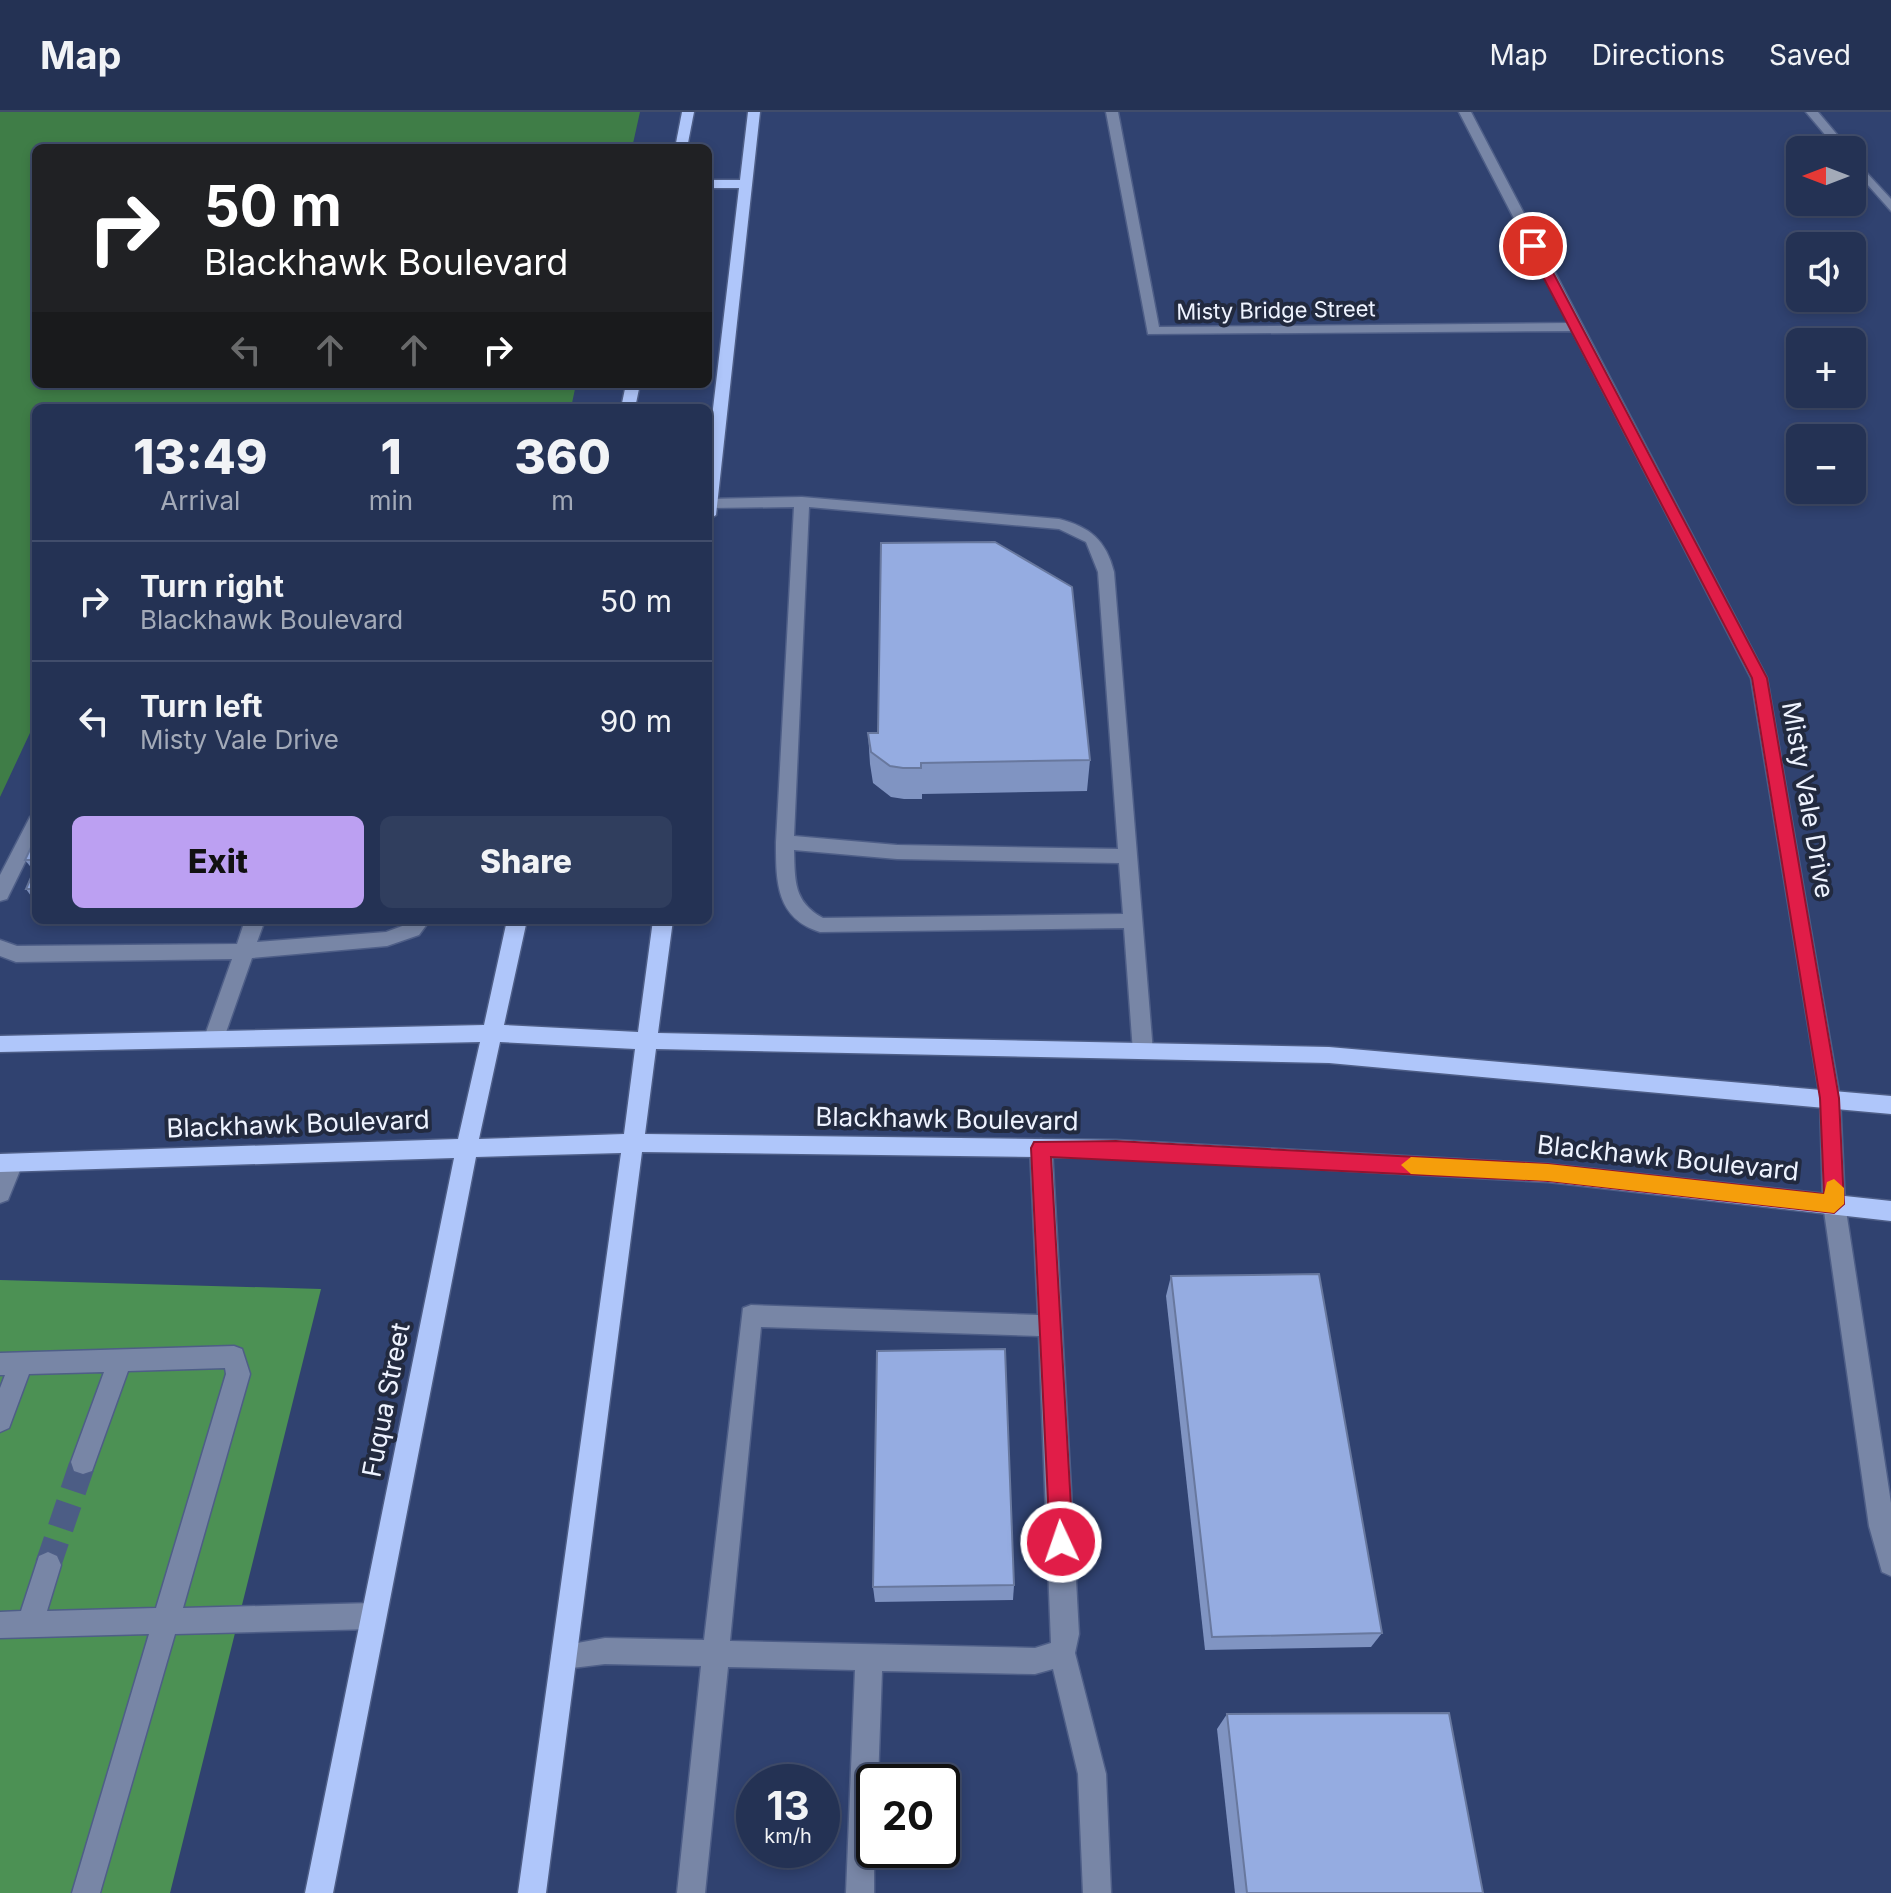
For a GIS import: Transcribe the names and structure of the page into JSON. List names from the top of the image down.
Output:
{
  "streets": {
    "main road": ["Blackhawk Boulevard", "Fuqua Street"],
    "street": ["Misty Bridge Street", "Misty Vale Drive"]
  },
  "crossings": [
    ["Misty Bridge Street", "Misty Vale Drive"],
    ["Misty Vale Drive", "Blackhawk Boulevard"],
    ["Blackhawk Boulevard", "Fuqua Street"]
  ],
  "north": "left",
  "page": {
    "header": "Map",
    "nav": ["Map", "Directions", "Saved"],
    "map_buttons": ["+", "−"],
    "turn": ["50 m", "Blackhawk Boulevard"],
    "eta": [
      "13:49",
      "Arrival",
      "1",
      "min",
      "360",
      "m"
    ],
    "list": [
      {
        "name": "Turn right",
        "note": "Blackhawk Boulevard",
        "value": "50 m"
      },
      {
        "name": "Turn left",
        "note": "Misty Vale Drive",
        "value": "90 m"
      }
    ],
    "buttons": ["Exit", "Share"],
    "speed": "13 km/h",
    "limit": "20"
  }
}
